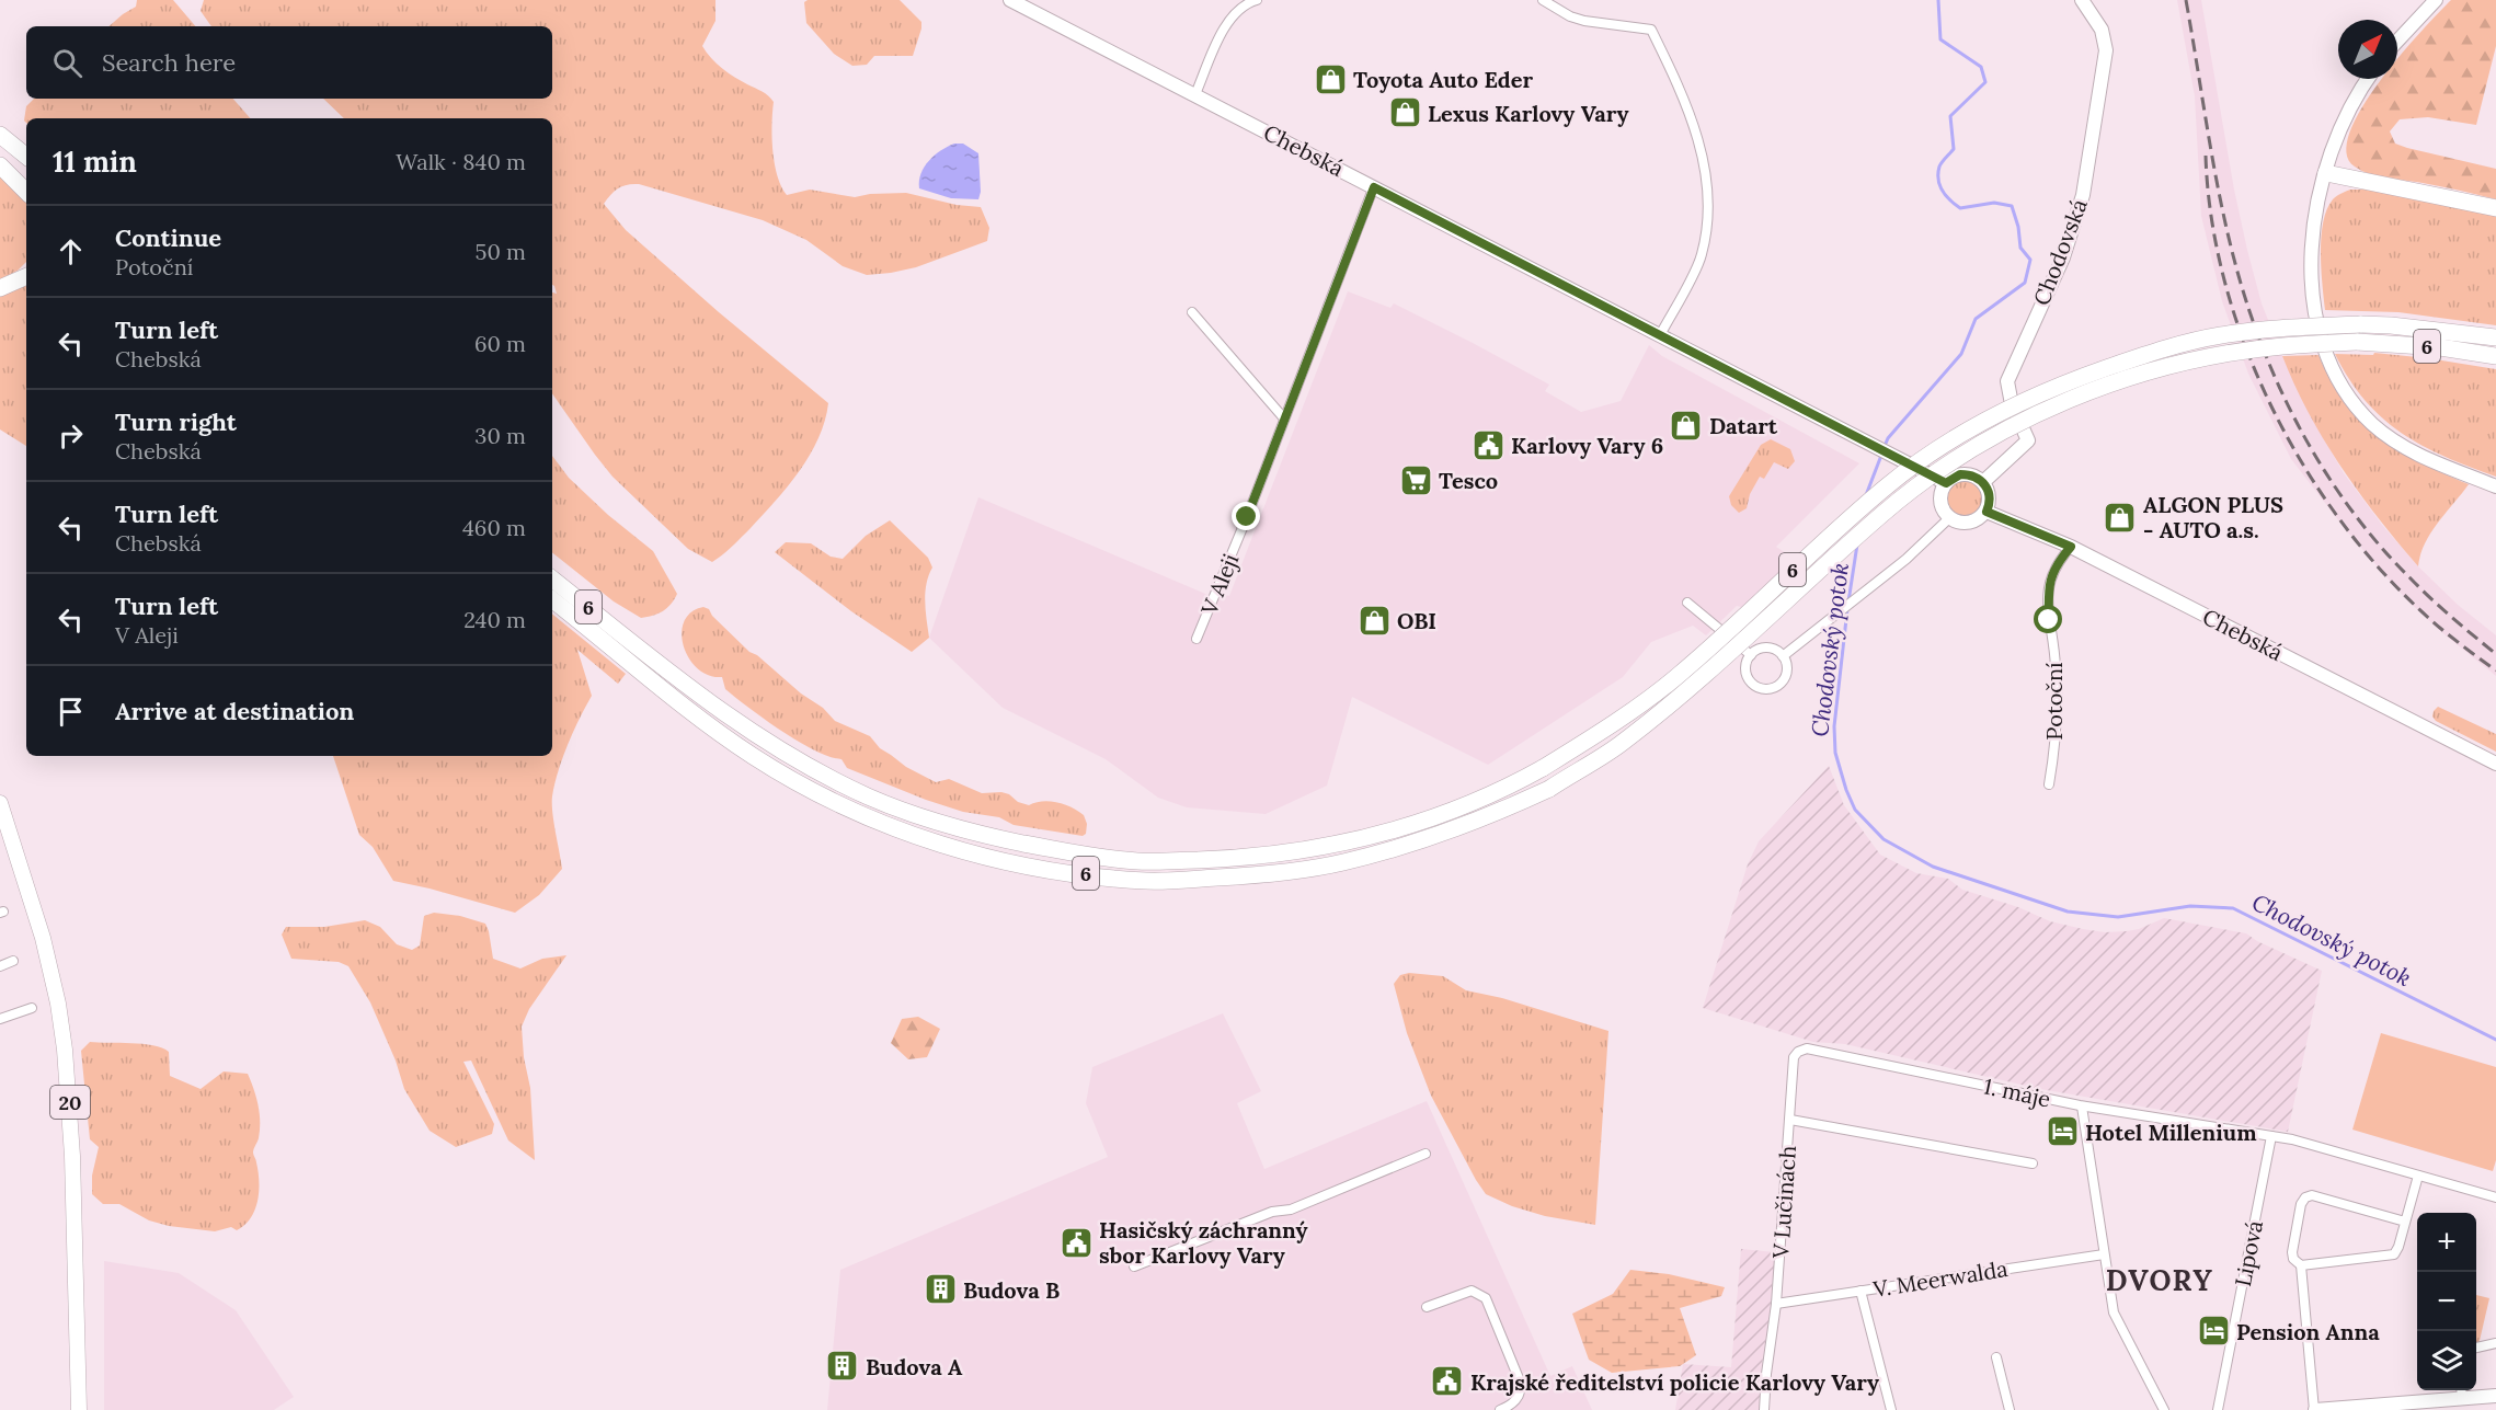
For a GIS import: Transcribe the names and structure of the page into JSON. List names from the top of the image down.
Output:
{
  "streets": {
    "highway": ["6"],
    "main road": ["20"],
    "street": [
      "Chebská",
      "Chodovská",
      "V Aleji",
      "Potoční",
      "1. máje",
      "V Lučinách",
      "Lipová",
      "V. Meerwalda"
    ]
  },
  "crossings": [
    ["Chebská", "Chodovská"],
    ["Chebská", "V Aleji"],
    ["Chebská", "Potoční"],
    ["1. máje", "V Lučinách"],
    ["1. máje", "Lipová"],
    ["V Lučinách", "V. Meerwalda"]
  ],
  "districts": ["DVORY"],
  "water": ["Chodovský potok"],
  "places": {
    "shop": [
      "Toyota Auto Eder",
      "Lexus Karlovy Vary",
      "Datart",
      "ALGON PLUS - AUTO a.s.",
      "OBI"
    ],
    "public building": ["Karlovy Vary 6", "Hasičský záchranný sbor Karlovy Vary", "Krajské ředitelství policie Karlovy Vary"],
    "supermarket": ["Tesco"],
    "hotel": ["Hotel Millenium", "Pension Anna"],
    "building": ["Budova B", "Budova A"]
  },
  "north": "top right",
  "page": {
    "search": "Search here",
    "heading": ["11 min", "Walk · 840 m"],
    "list": [
      ["Continue", "Potoční", "50 m"],
      ["Turn left", "Chebská", "60 m"],
      ["Turn right", "Chebská", "30 m"],
      ["Turn left", "Chebská", "460 m"],
      ["Turn left", "V Aleji", "240 m"],
      "Arrive at destination"
    ],
    "map_buttons": ["+", "−"]
  }
}
